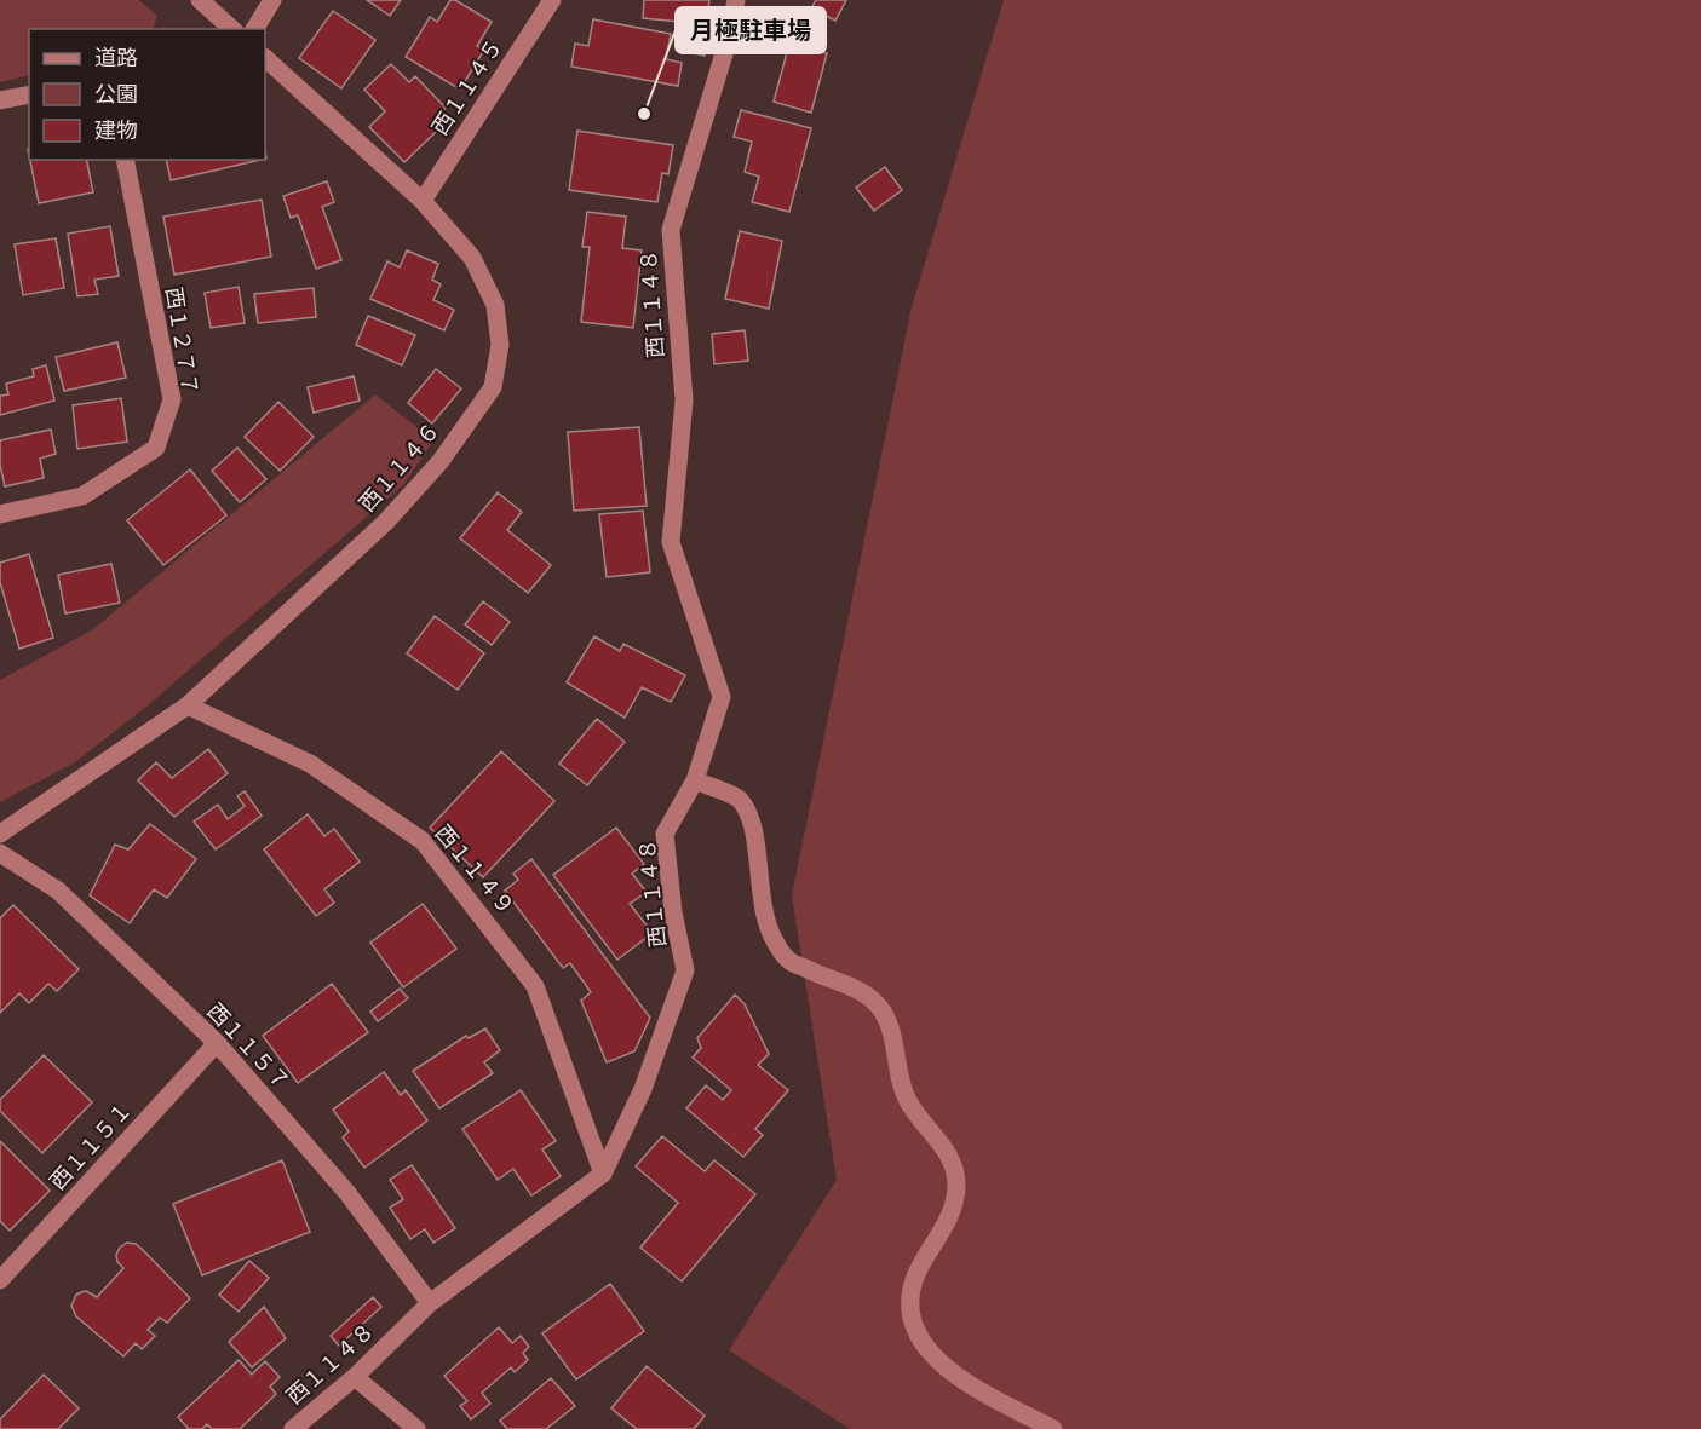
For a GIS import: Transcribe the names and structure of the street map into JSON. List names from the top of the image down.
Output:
{
  "streets": {
    "street": [
      "西１１４５",
      "西１１４８",
      "西１２７７",
      "西１１４６",
      "西１１４９",
      "西１１５７",
      "西１１５１"
    ]
  },
  "crossings": [
    ["西１１４５", "西１１４６"],
    ["西１１４８", "西１１４９"],
    ["西１１４８", "西１１５７"],
    ["西１１４６", "西１１４９"],
    ["西１１５７", "西１１５１"]
  ],
  "places": ["月極駐車場"],
  "legend": ["道路", "公園", "建物"]
}
